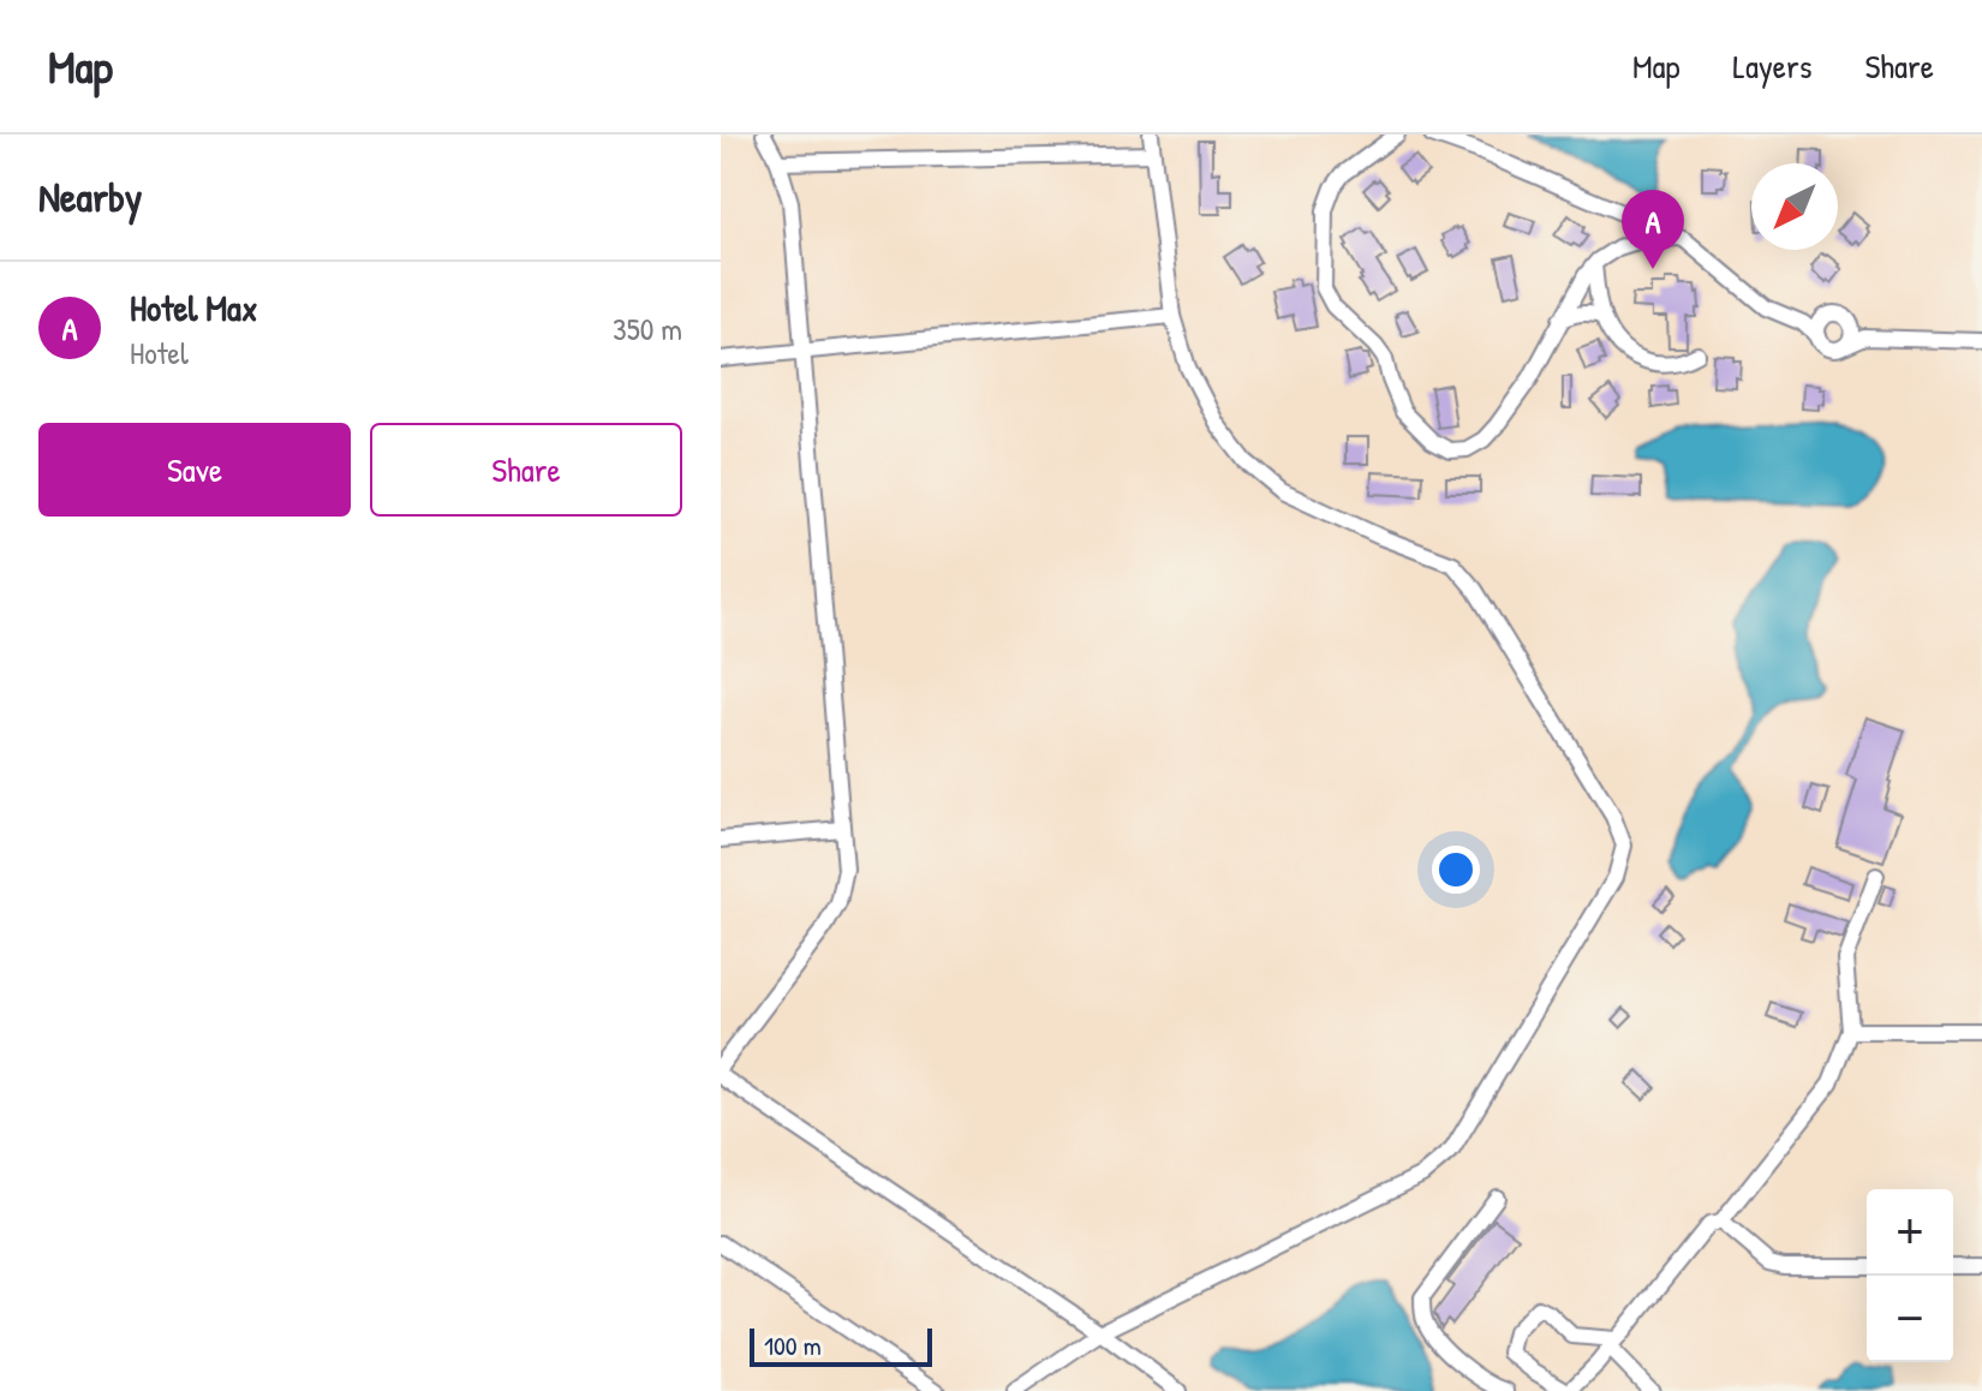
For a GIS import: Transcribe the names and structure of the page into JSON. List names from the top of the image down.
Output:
{
  "scale_bar": "100 m",
  "north": "bottom left",
  "page": {
    "header": "Map",
    "nav": ["Map", "Layers", "Share"],
    "heading": "Nearby",
    "pins": "A",
    "list": [
      {
        "mark": "A",
        "name": "Hotel Max",
        "note": "Hotel",
        "value": "350 m"
      }
    ],
    "buttons": ["Save", "Share"],
    "map_buttons": ["+", "−"],
    "scale": "100 m"
  }
}
